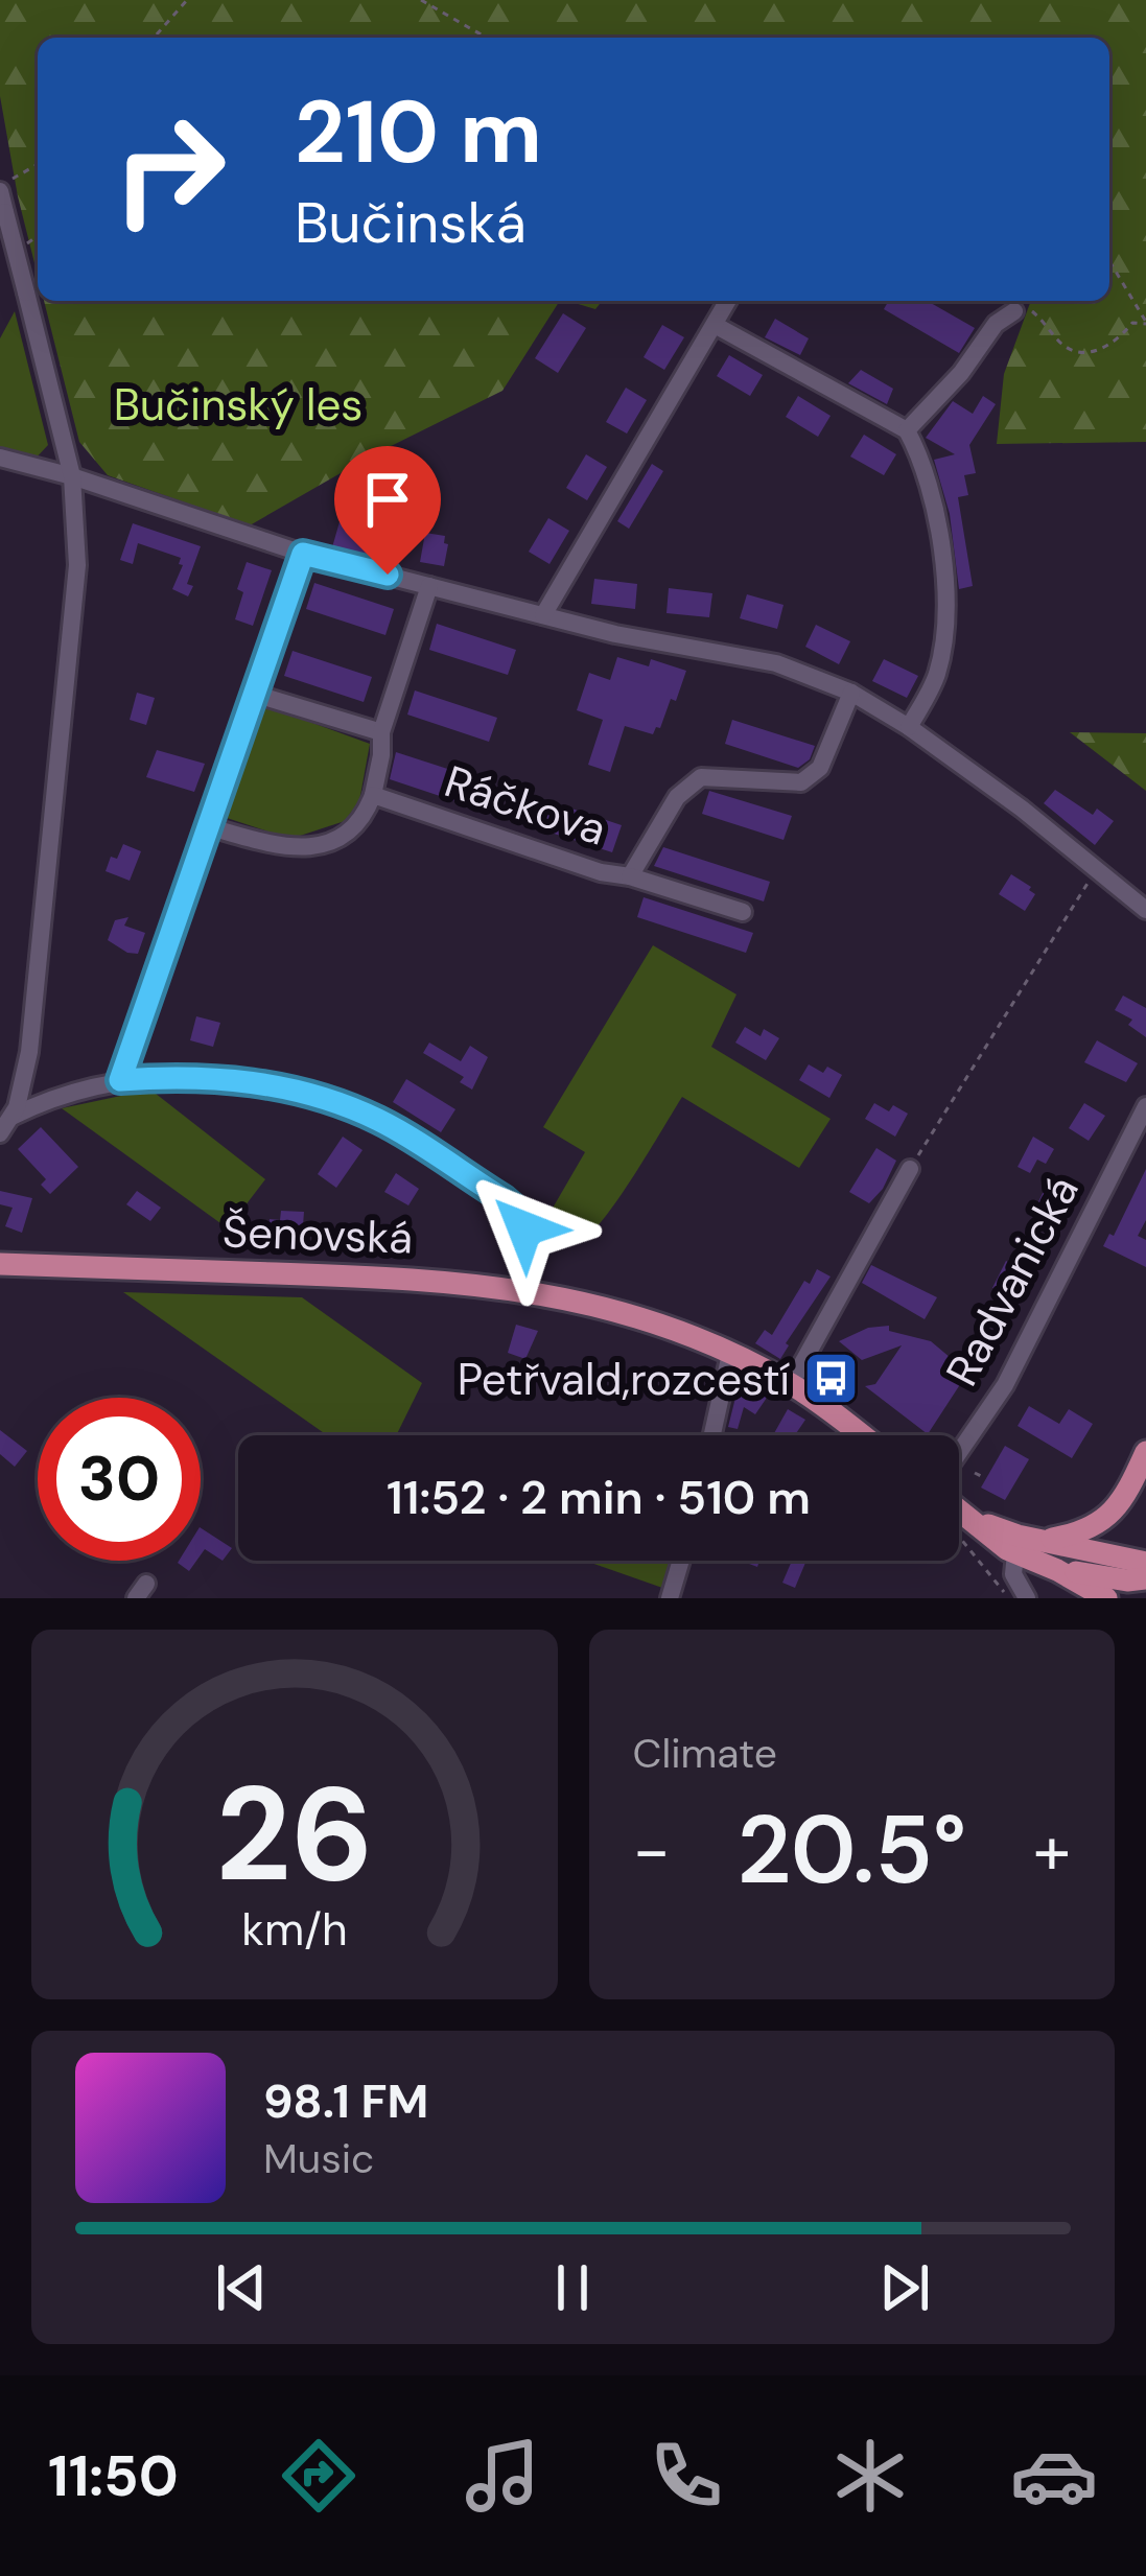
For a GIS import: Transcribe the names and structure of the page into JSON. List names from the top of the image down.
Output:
{
  "streets": {
    "main road": ["Šenovská"],
    "street": ["Ráčkova", "Radvanická"]
  },
  "parks": ["Bučinský les"],
  "places": {
    "bus stop": ["Petřvald,rozcestí"]
  },
  "page": {
    "turn": ["210 m", "Bučinská"],
    "limit": "30",
    "trip": "11:52 · 2 min · 510 m",
    "tile": "Climate",
    "heat": ["−", "20.5°", "+"],
    "song": ["98.1 FM", "Music"],
    "tabs": "11:50",
    "gauge": ["26", "km/h"]
  }
}
